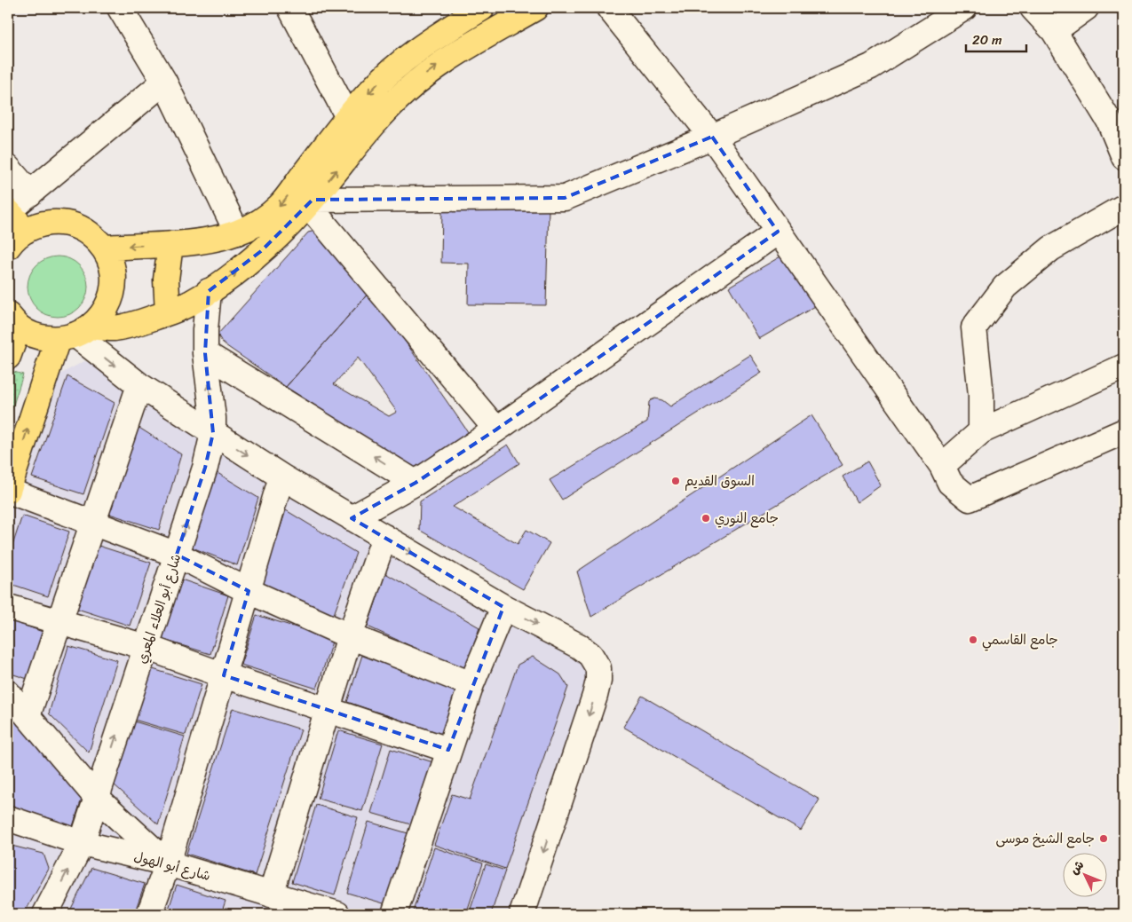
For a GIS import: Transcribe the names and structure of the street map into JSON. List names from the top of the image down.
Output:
{
  "streets": {
    "street": ["شارع أبو العلاء المعري", "شارع أبو الهول"]
  },
  "crossings": [
    ["شارع أبو العلاء المعري", "شارع أبو الهول"]
  ],
  "places": [
    "السوق القديم",
    "جامع النوري",
    "جامع القاسمي",
    "جامع الشيخ موسى"
  ],
  "scale_bar": "20 m",
  "north": "top left"
}
